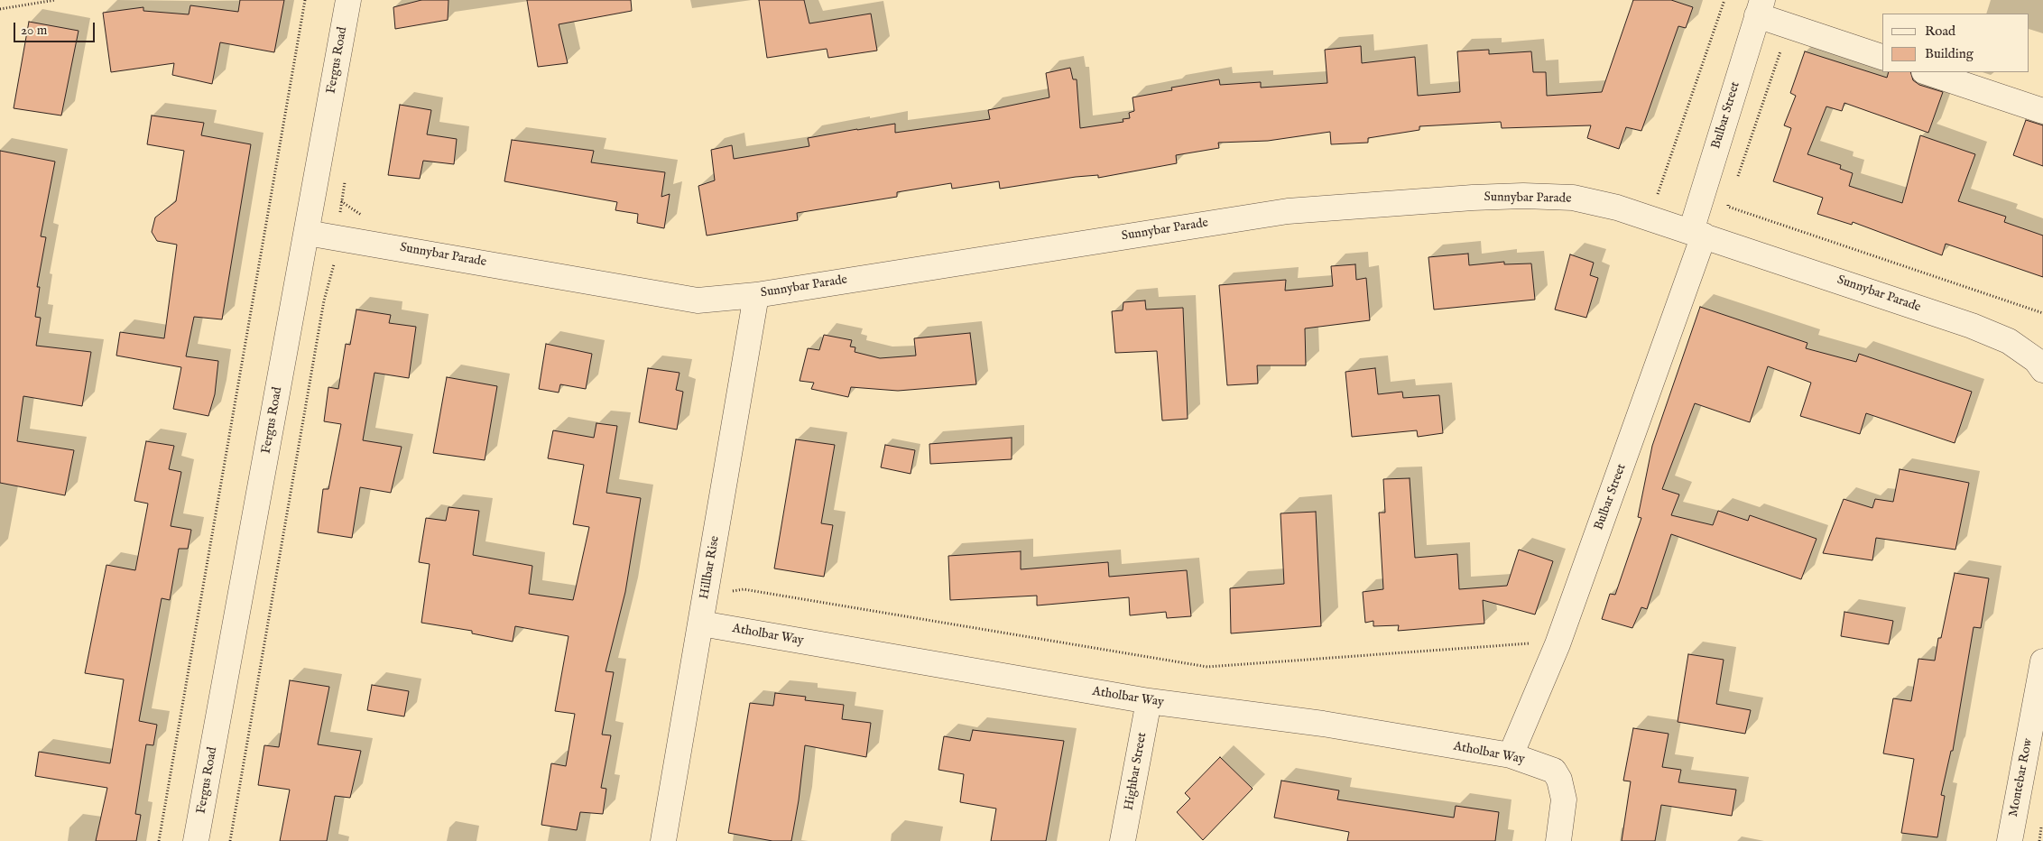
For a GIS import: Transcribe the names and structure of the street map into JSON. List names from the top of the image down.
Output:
{
  "streets": {
    "street": [
      "Fergus Road",
      "Bulbar Street",
      "Sunnybar Parade",
      "Hillbar Rise",
      "Atholbar Way",
      "Highbar Street",
      "Montebar Row"
    ]
  },
  "crossings": [
    ["Fergus Road", "Sunnybar Parade"],
    ["Bulbar Street", "Sunnybar Parade"],
    ["Bulbar Street", "Atholbar Way"],
    ["Sunnybar Parade", "Hillbar Rise"],
    ["Hillbar Rise", "Atholbar Way"],
    ["Atholbar Way", "Highbar Street"]
  ],
  "legend": ["Road", "Building"],
  "scale_bar": "20 m"
}
